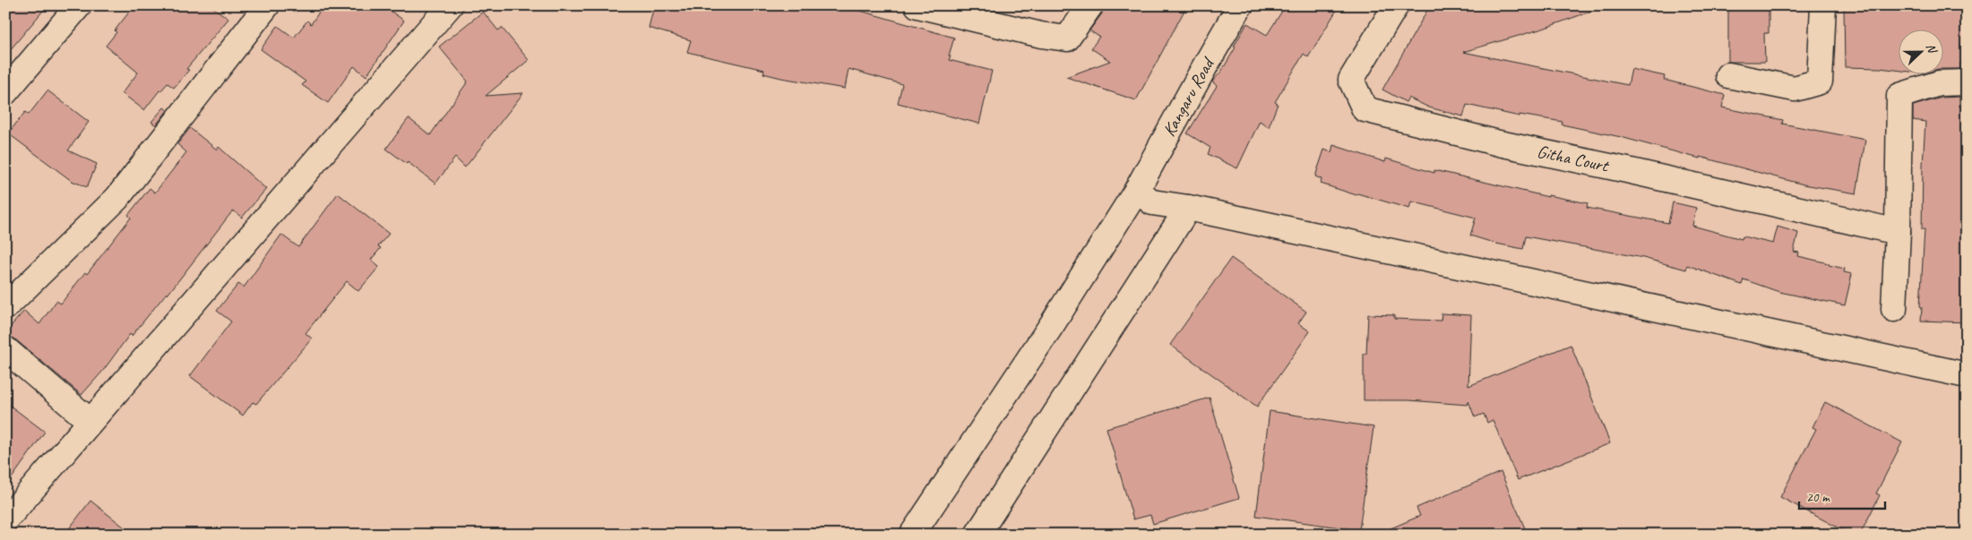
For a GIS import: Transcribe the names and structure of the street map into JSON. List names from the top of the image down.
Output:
{
  "streets": {
    "street": ["Kangaru Road", "Githa Court"]
  },
  "scale_bar": "20 m",
  "north": "right"
}
